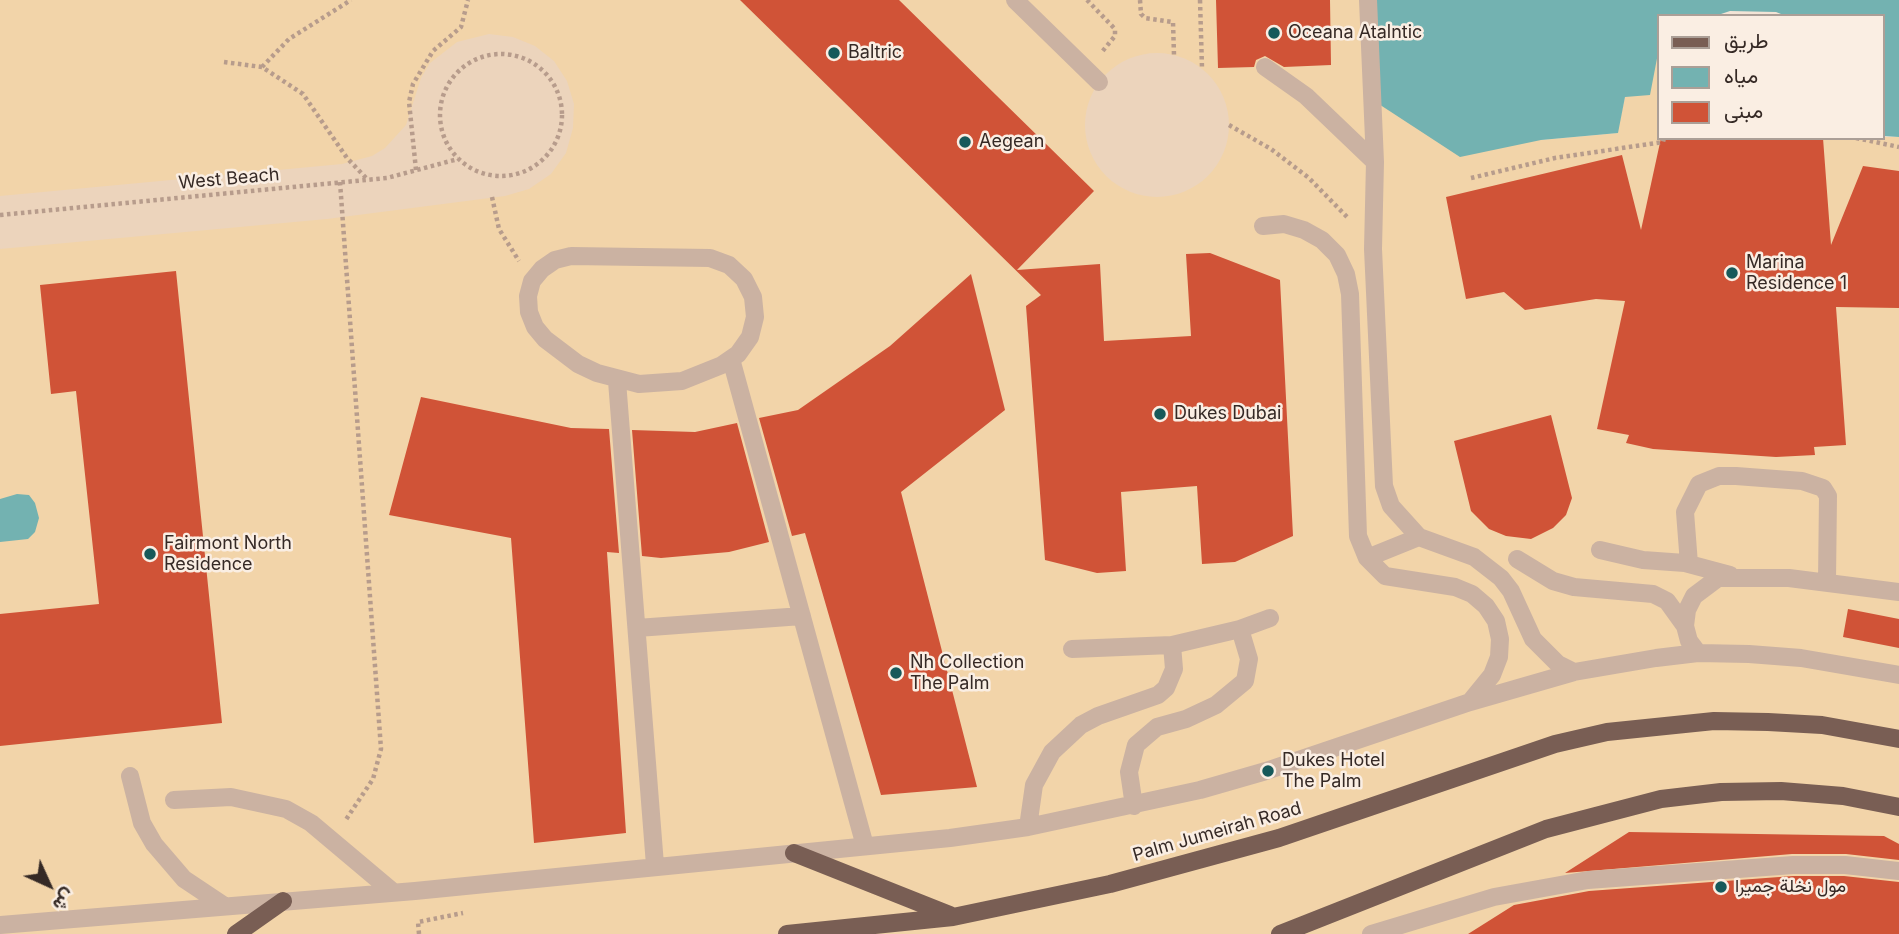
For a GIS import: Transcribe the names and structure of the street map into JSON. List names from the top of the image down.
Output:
{
  "streets": {
    "main road": ["Palm Jumeirah Road"],
    "path": ["West Beach"]
  },
  "places": [
    "Oceana Atalntic",
    "Baltric",
    "Aegean",
    "Marina Residence 1",
    "Dukes Dubai",
    "Fairmont North Residence",
    "Nh Collection The Palm",
    "Dukes Hotel The Palm",
    "مول نخلة جميرا"
  ],
  "legend": ["طريق", "مياه", "مبنى"],
  "north": "bottom right"
}
